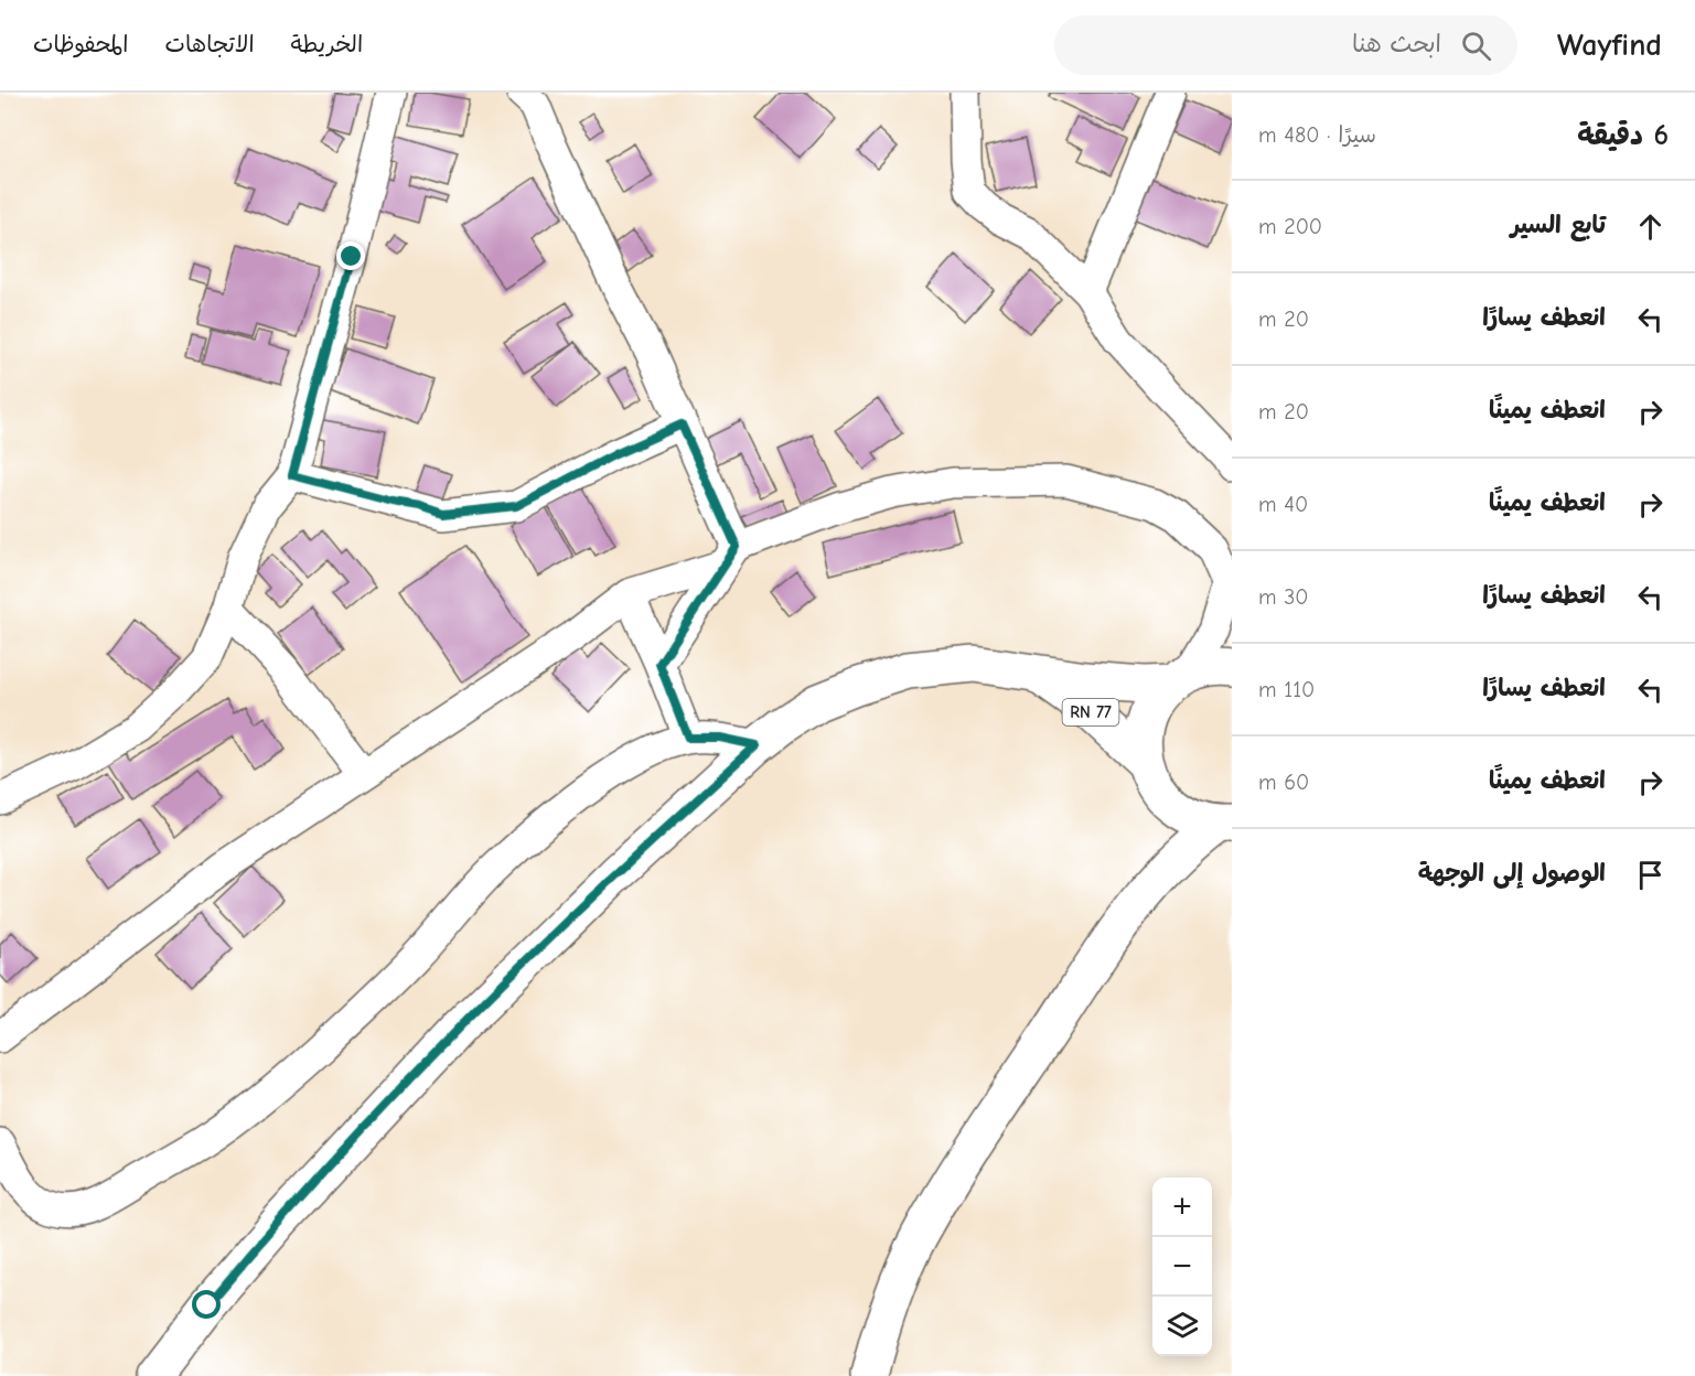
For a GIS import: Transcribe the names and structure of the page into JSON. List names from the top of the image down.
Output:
{
  "streets": {
    "main road": ["RN 77"]
  },
  "page": {
    "header": "Wayfind",
    "search": "ابحث هنا",
    "nav": ["الخريطة", "الاتجاهات", "المحفوظات"],
    "heading": ["6 دقيقة", "سيرًا · 480 m"],
    "list": [
      ["تابع السير", "200 m"],
      ["انعطف يسارًا", "20 m"],
      ["انعطف يمينًا", "20 m"],
      ["انعطف يمينًا", "40 m"],
      ["انعطف يسارًا", "30 m"],
      ["انعطف يسارًا", "110 m"],
      ["انعطف يمينًا", "60 m"],
      "الوصول إلى الوجهة"
    ],
    "map_buttons": ["+", "−"]
  }
}
